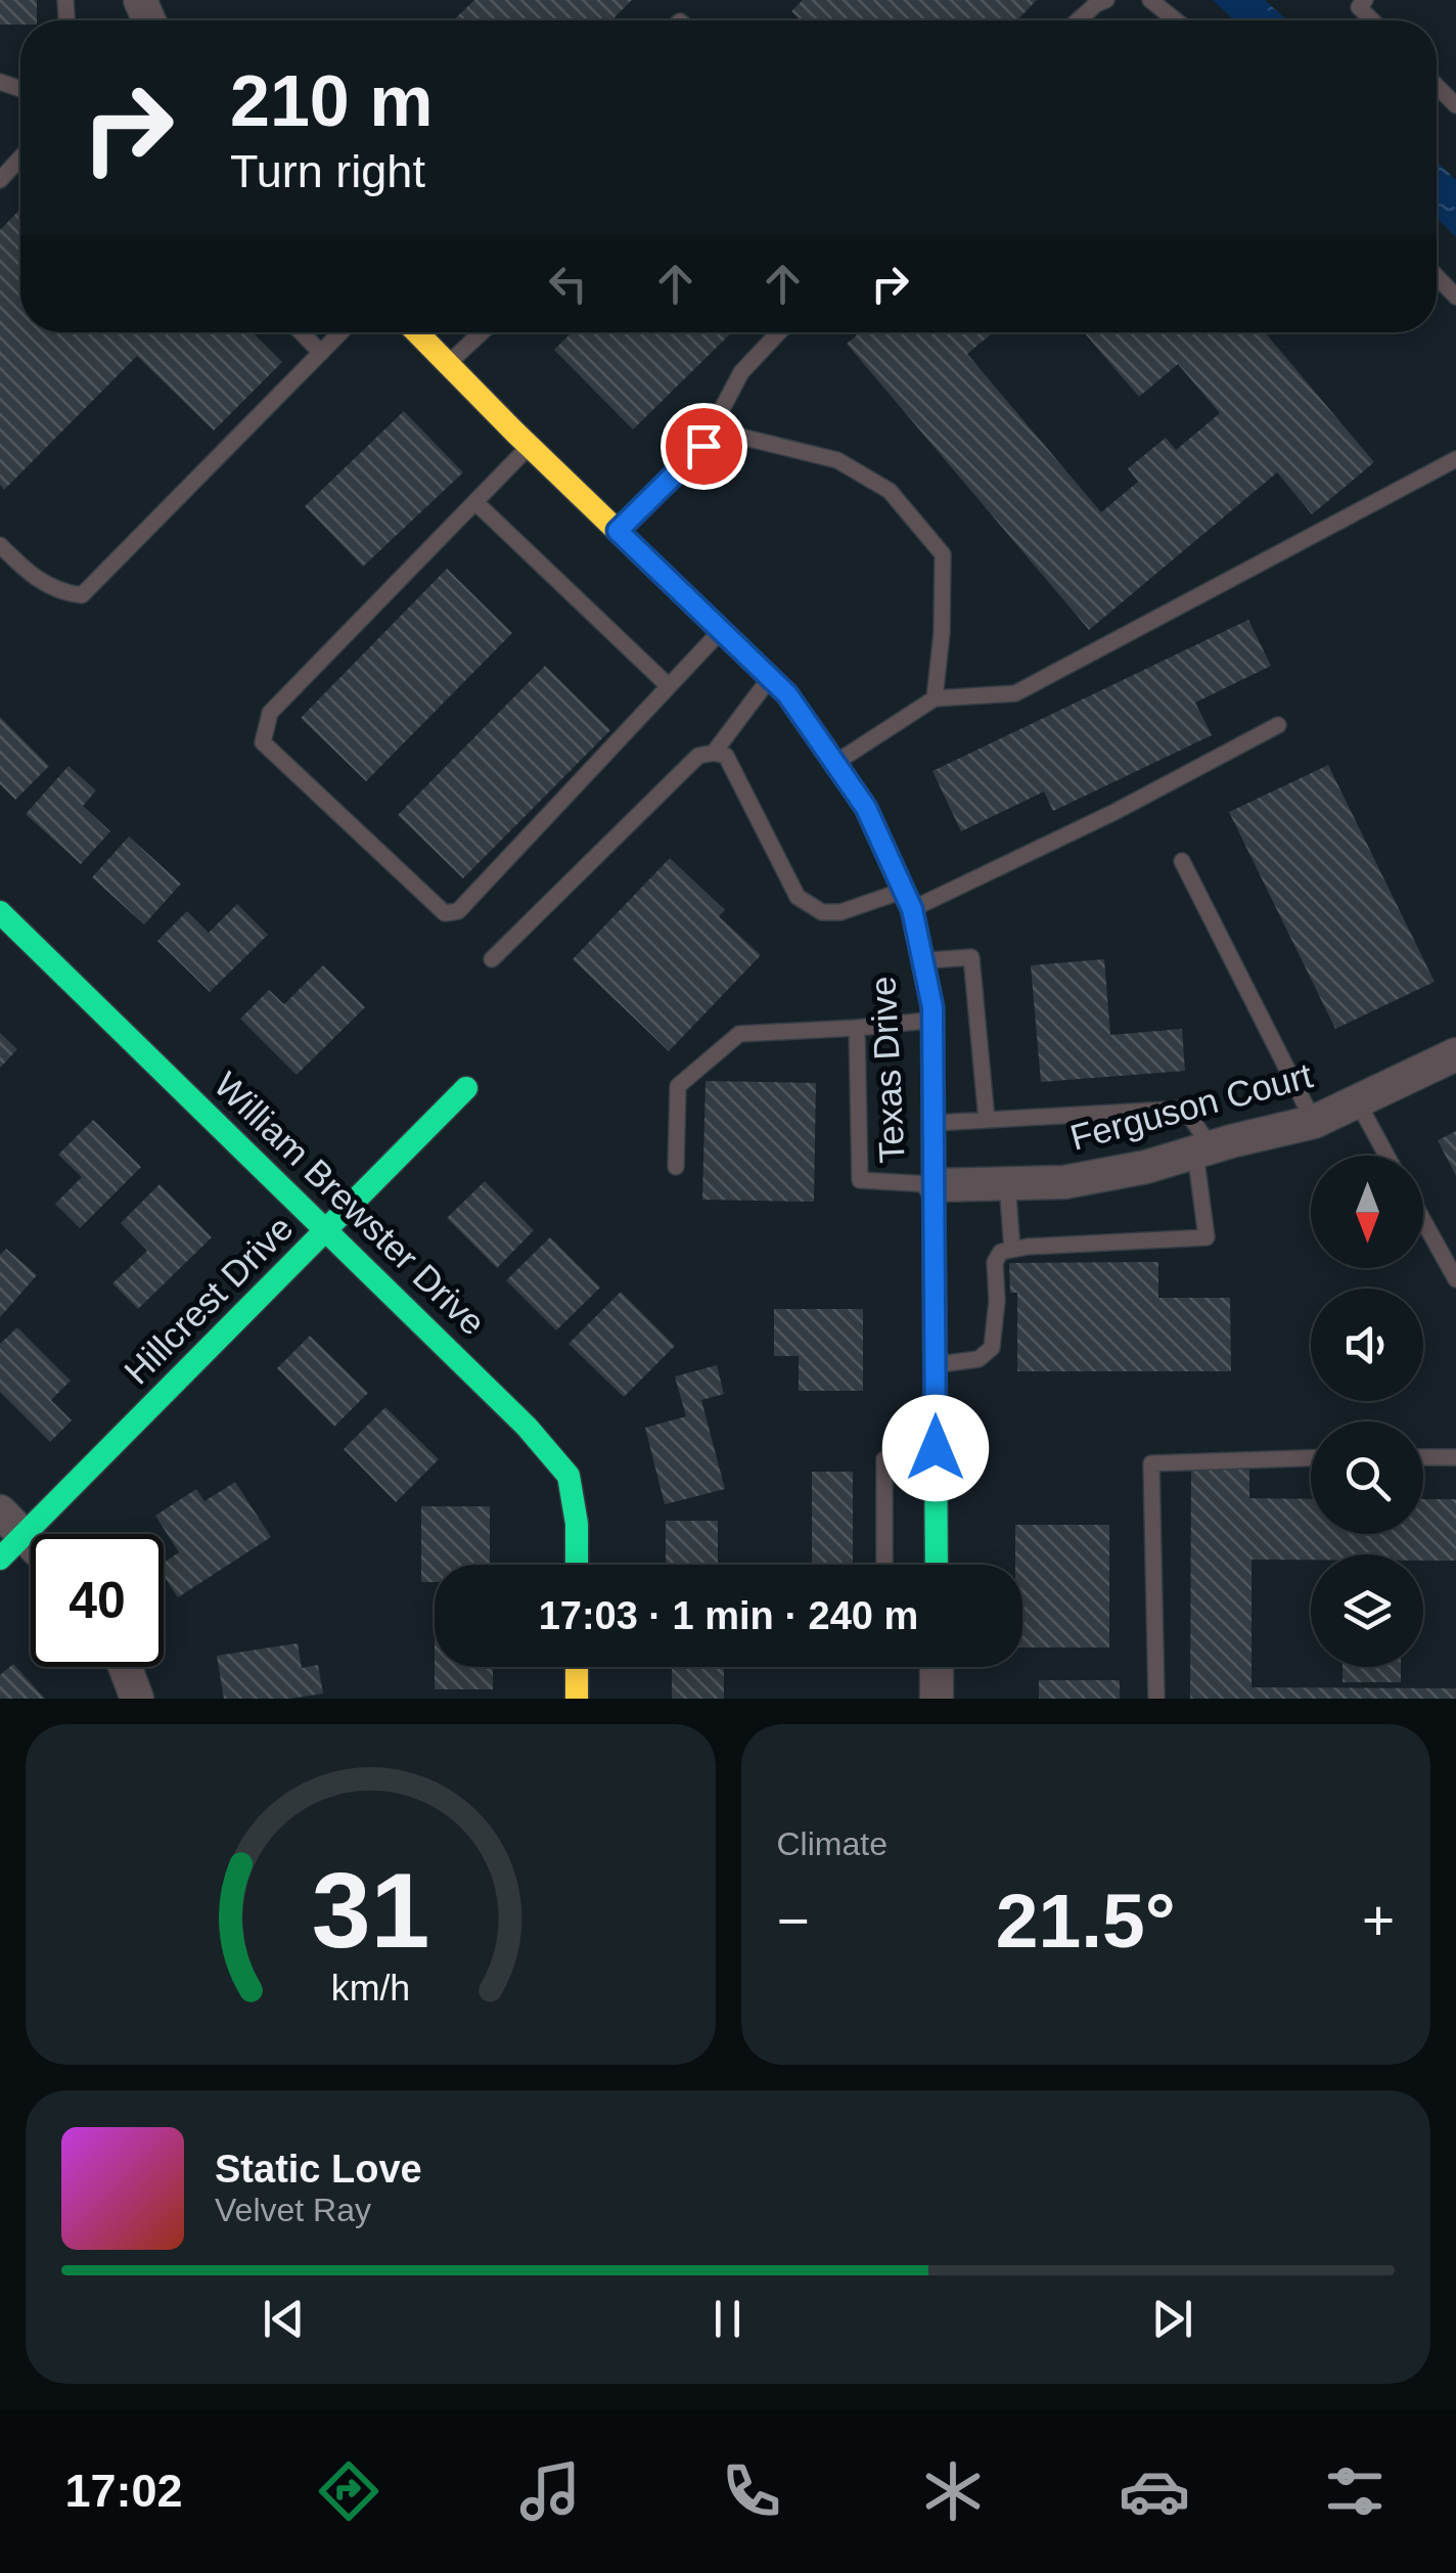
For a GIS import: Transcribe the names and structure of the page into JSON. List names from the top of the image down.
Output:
{
  "streets": {
    "street": [
      "Texas Drive",
      "Ferguson Court",
      "William Brewster Drive",
      "Hillcrest Drive"
    ]
  },
  "crossings": [
    ["Texas Drive", "Ferguson Court"],
    ["William Brewster Drive", "Hillcrest Drive"]
  ],
  "north": "bottom",
  "page": {
    "turn": ["210 m", "Turn right"],
    "limit": "40",
    "trip": "17:03 · 1 min · 240 m",
    "tile": "Climate",
    "heat": ["−", "21.5°", "+"],
    "song": ["Static Love", "Velvet Ray"],
    "tabs": "17:02",
    "gauge": ["31", "km/h"]
  }
}
